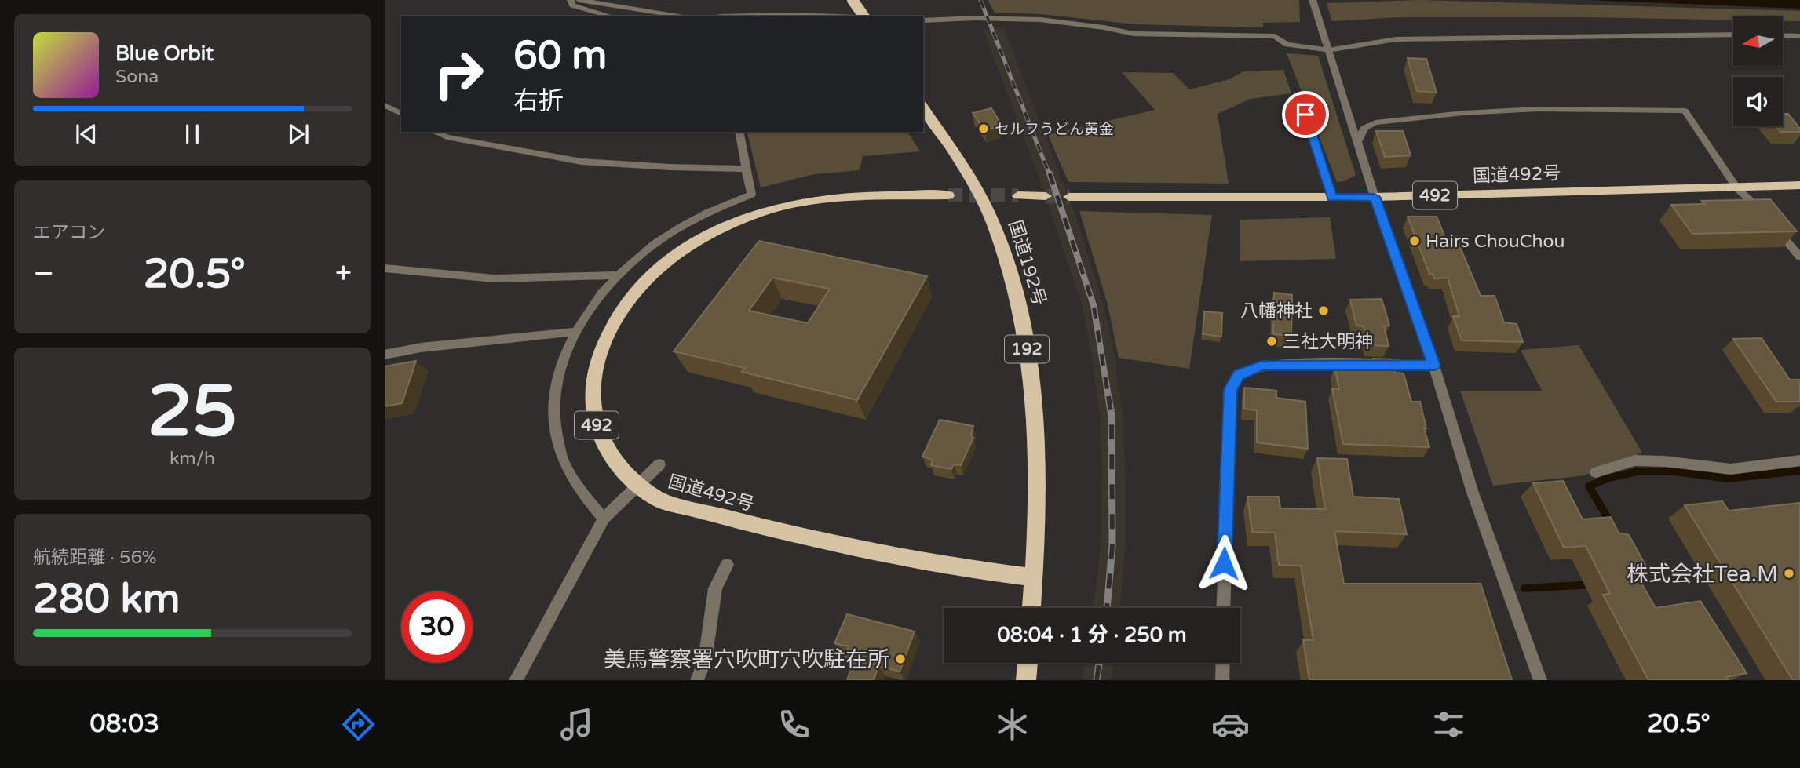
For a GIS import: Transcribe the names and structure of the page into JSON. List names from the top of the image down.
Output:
{
  "streets": {
    "highway": [
      "国道492号",
      "492",
      "国道192号",
      "192"
    ]
  },
  "crossings": [
    ["国道492号", "国道192号"]
  ],
  "places": [
    "セルフうどん黄金",
    "Hairs ChouChou",
    "八幡神社",
    "三社大明神",
    "株式会社Tea.M",
    "美馬警察署穴吹町穴吹駐在所"
  ],
  "north": "left",
  "page": {
    "turn": ["60 m", "右折"],
    "song": ["Blue Orbit", "Sona"],
    "tile": [
      "エアコン",
      ["25", "km/h"],
      ["航続距離 · 56%", "280 km"]
    ],
    "heat": ["−", "20.5°", "+"],
    "limit": "30",
    "trip": "08:04 · 1 分 · 250 m",
    "tabs": ["08:03", "20.5°"]
  }
}
